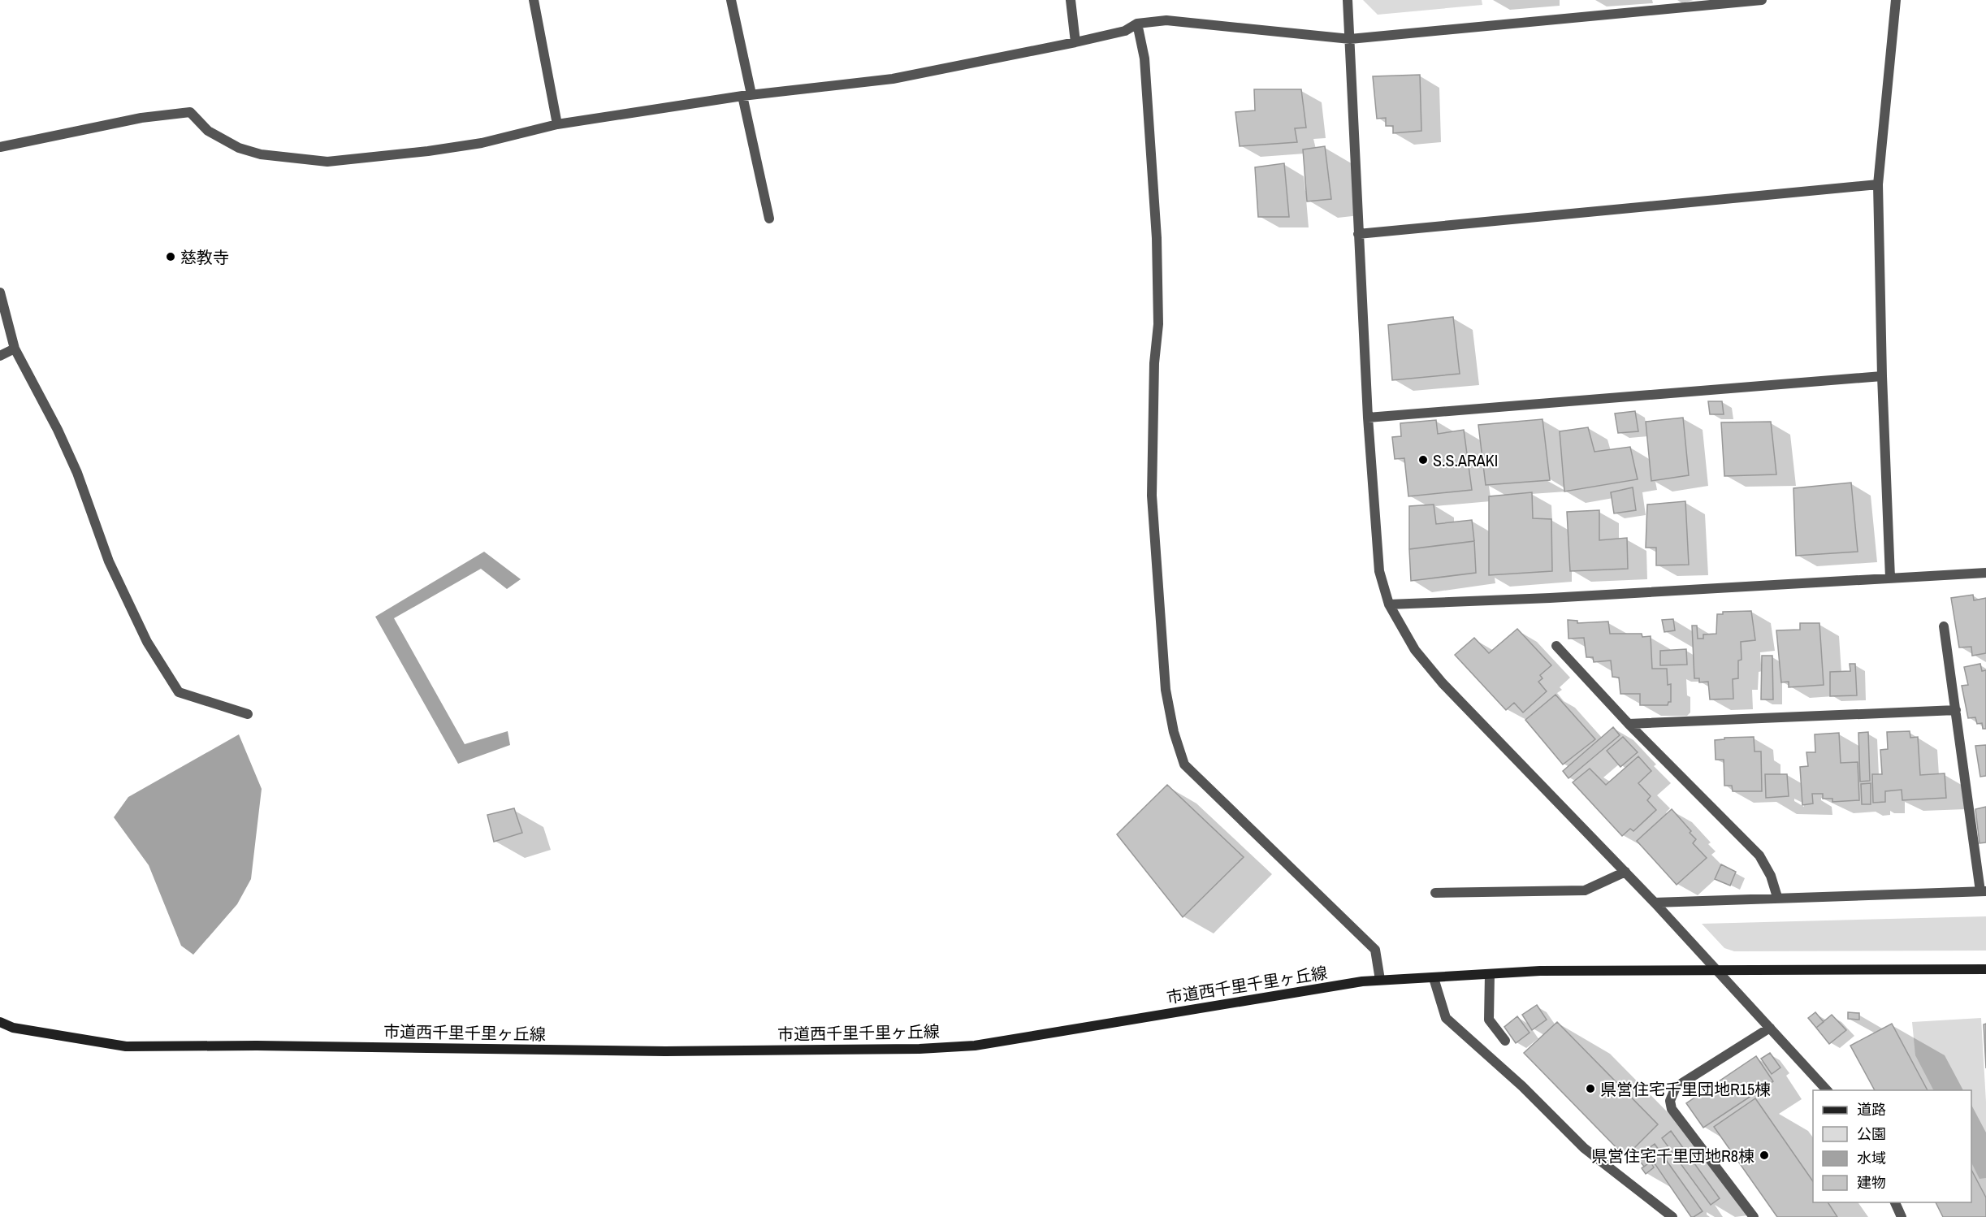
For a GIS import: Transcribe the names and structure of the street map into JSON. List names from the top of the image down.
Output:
{
  "streets": {
    "street": ["市道西千里千里ヶ丘線"]
  },
  "places": [
    "慈教寺",
    "S.S.ARAKI",
    "県営住宅千里団地R15棟",
    "県営住宅千里団地R8棟"
  ],
  "legend": [
    "道路",
    "公園",
    "水域",
    "建物"
  ]
}
